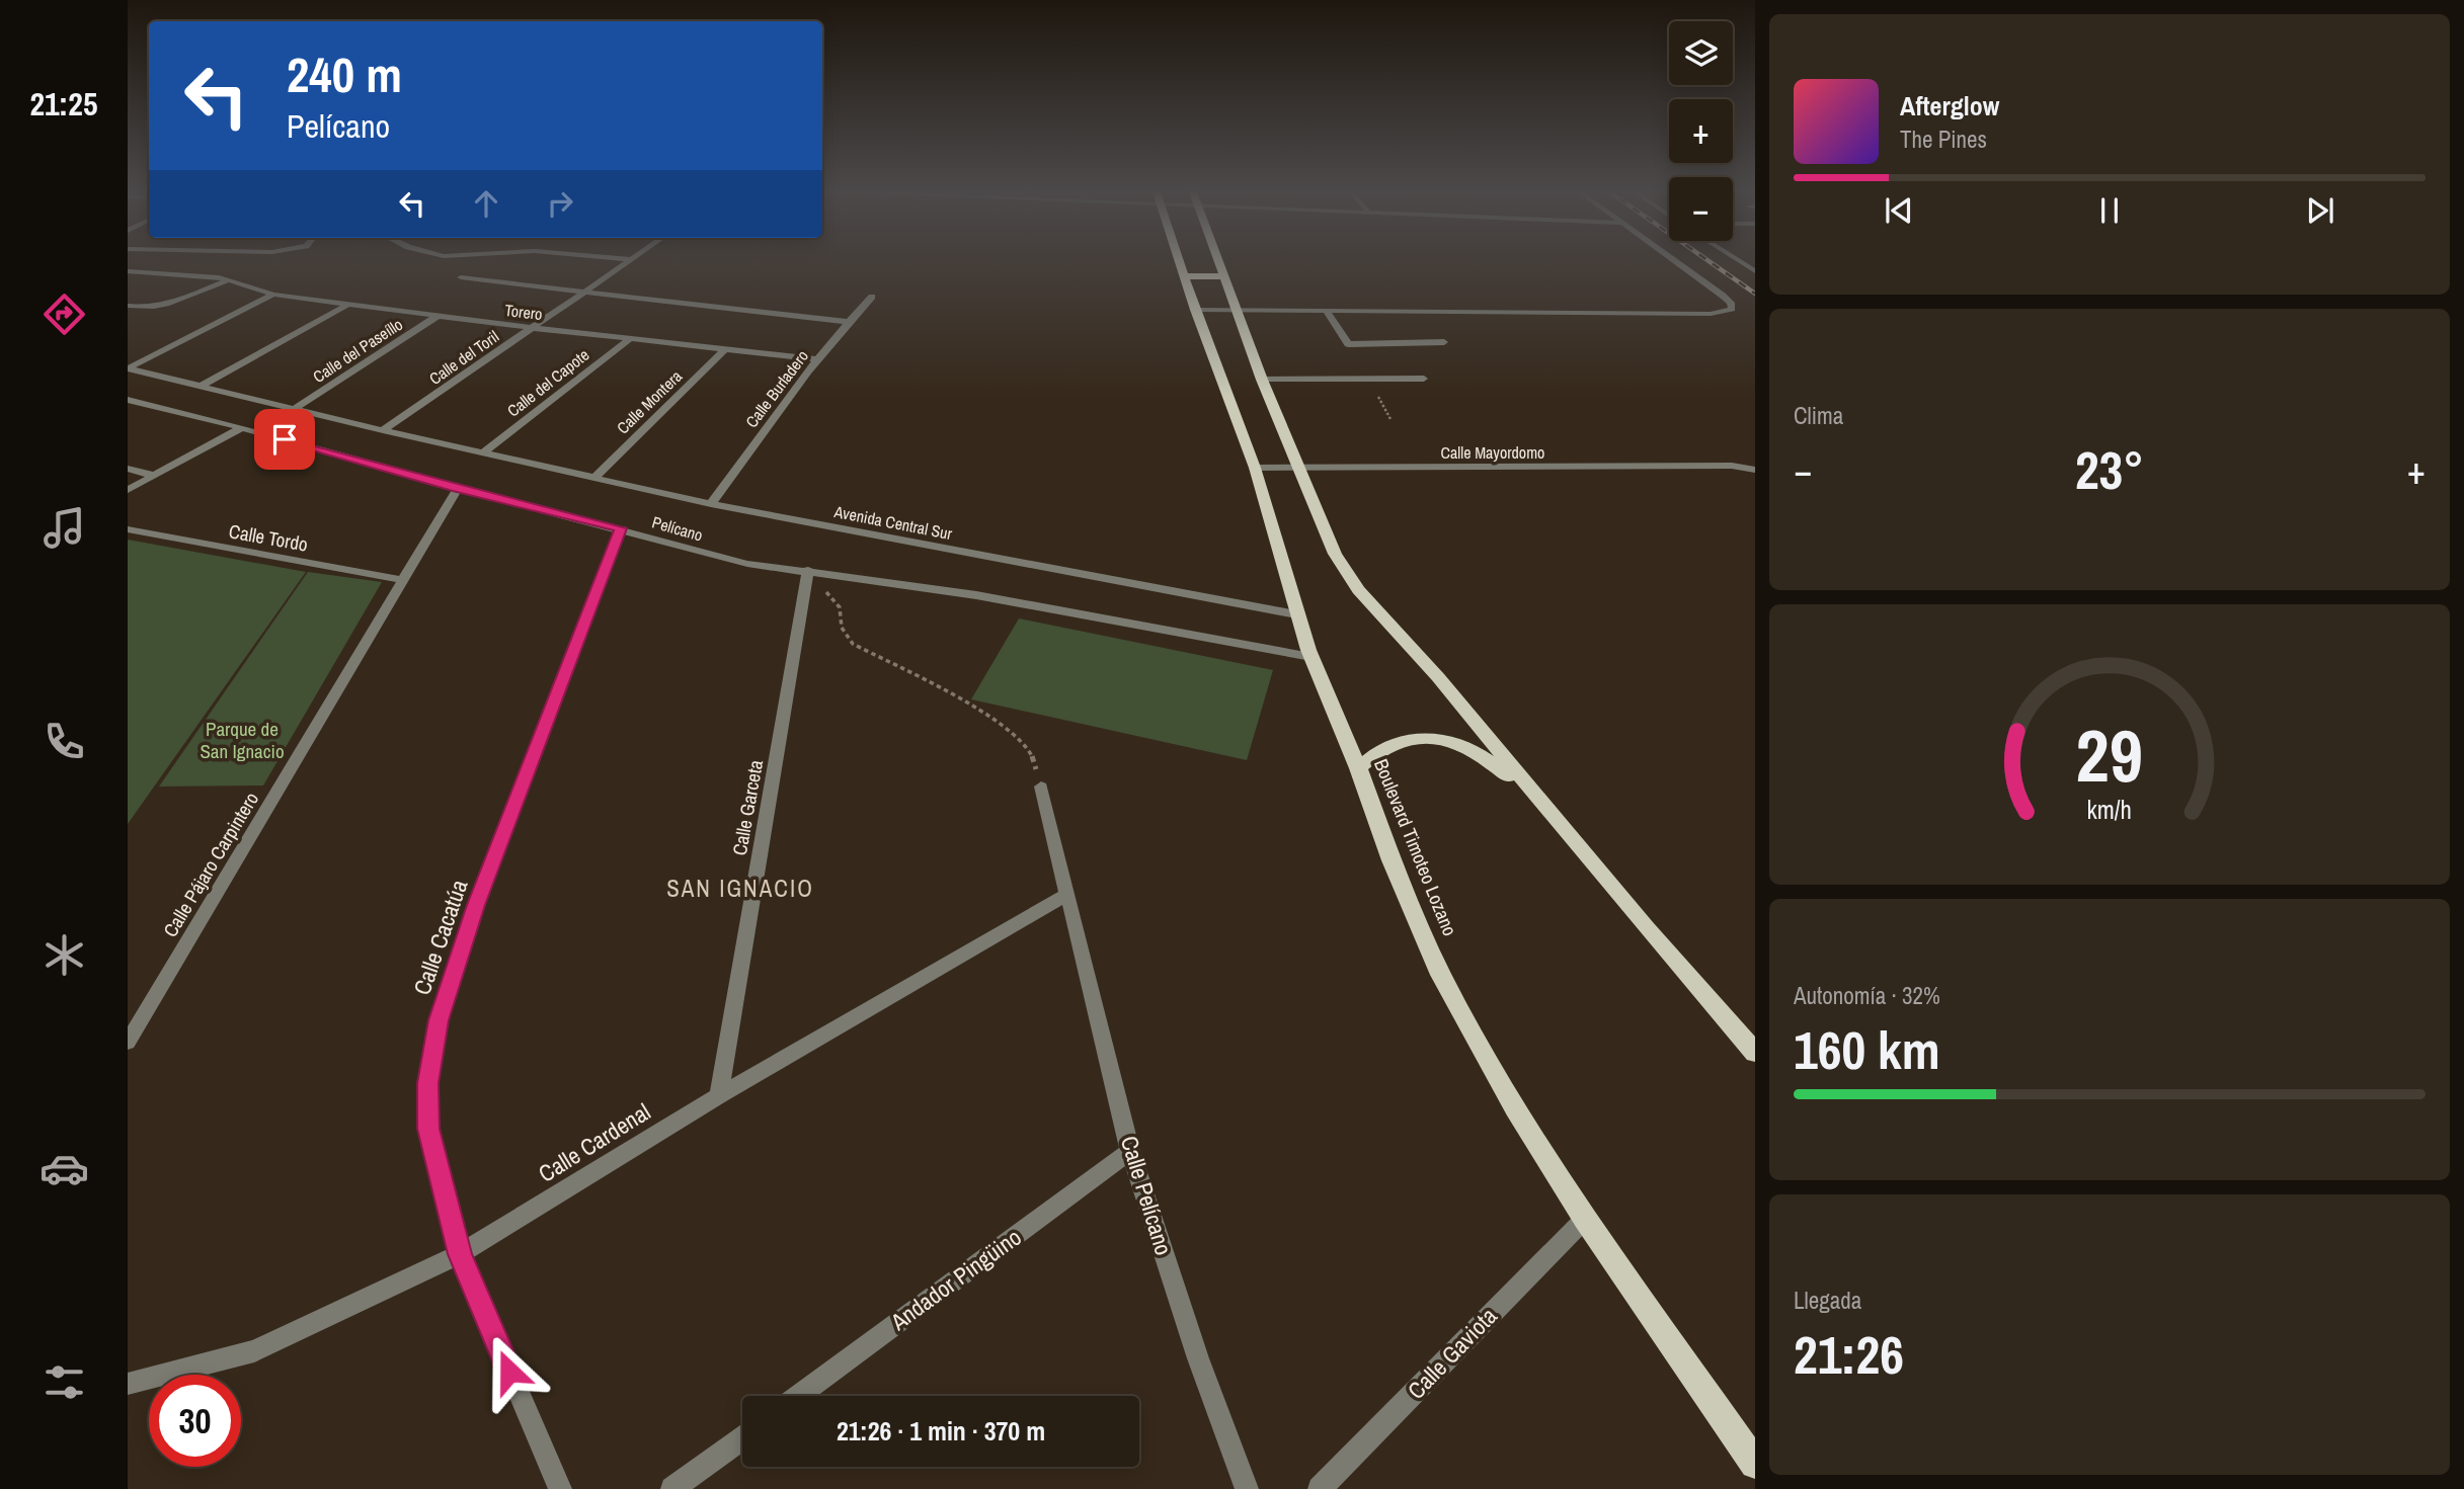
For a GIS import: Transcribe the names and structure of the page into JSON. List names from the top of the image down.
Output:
{
  "streets": {
    "main road": ["Boulevard Timoteo Lozano"],
    "street": [
      "Torero",
      "Calle del Paseíllo",
      "Calle del Toril",
      "Calle del Capote",
      "Calle Burladero",
      "Calle Montera",
      "Avenida Central Sur",
      "Pelícano",
      "Calle Tordo",
      "Calle Garceta",
      "Calle Pájaro Carpintero",
      "Calle Cacatúa",
      "Calle Cardenal",
      "Calle Pelícano",
      "Andador Pingüino",
      "Calle Gaviota"
    ],
    "lane": ["Calle Mayordomo"]
  },
  "crossings": [
    ["Torero", "Calle del Paseíllo"],
    ["Torero", "Calle del Toril"],
    ["Torero", "Calle del Capote"],
    ["Torero", "Calle Burladero"],
    ["Torero", "Calle Montera"],
    ["Calle del Paseíllo", "Avenida Central Sur"],
    ["Calle del Toril", "Avenida Central Sur"],
    ["Calle del Capote", "Avenida Central Sur"],
    ["Calle Burladero", "Avenida Central Sur"],
    ["Calle Montera", "Avenida Central Sur"],
    ["Calle Mayordomo", "Boulevard Timoteo Lozano"],
    ["Avenida Central Sur", "Pelícano"],
    ["Avenida Central Sur", "Boulevard Timoteo Lozano"],
    ["Pelícano", "Calle Garceta"],
    ["Pelícano", "Boulevard Timoteo Lozano"],
    ["Pelícano", "Calle Pájaro Carpintero"],
    ["Pelícano", "Calle Cacatúa"],
    ["Calle Tordo", "Calle Pájaro Carpintero"],
    ["Calle Garceta", "Calle Cardenal"],
    ["Boulevard Timoteo Lozano", "Calle Gaviota"],
    ["Calle Cacatúa", "Calle Cardenal"],
    ["Calle Cardenal", "Calle Pelícano"],
    ["Calle Pelícano", "Andador Pingüino"]
  ],
  "districts": ["SAN IGNACIO"],
  "parks": ["Parque de San Ignacio"],
  "page": {
    "tabs": "21:25",
    "map_buttons": ["+", "−"],
    "turn": ["240 m", "Pelícano"],
    "song": ["Afterglow", "The Pines"],
    "tile": [
      "Clima",
      ["Autonomía · 32%", "160 km"],
      ["Llegada", "21:26"]
    ],
    "heat": ["−", "23°", "+"],
    "limit": "30",
    "trip": "21:26 · 1 min · 370 m",
    "gauge": ["29", "km/h"]
  }
}
